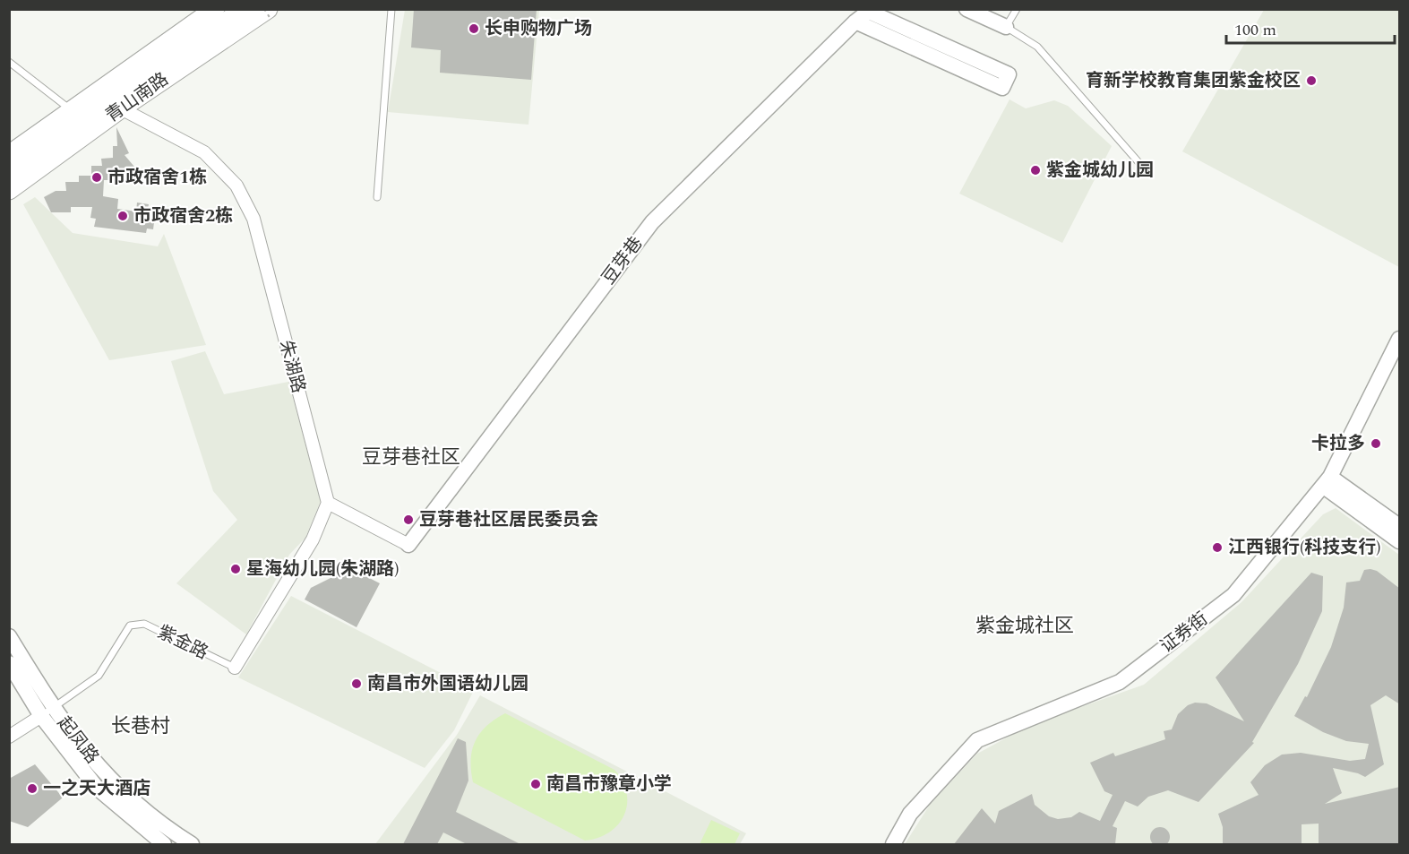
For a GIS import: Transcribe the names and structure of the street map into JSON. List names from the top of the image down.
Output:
{
  "streets": {
    "main road": ["青山南路"],
    "street": [
      "豆芽巷",
      "朱湖路",
      "证券街",
      "起凤路"
    ],
    "lane": ["紫金路"]
  },
  "crossings": [
    ["青山南路", "朱湖路"],
    ["紫金路", "起凤路"]
  ],
  "districts": ["豆芽巷社区", "紫金城社区", "长巷村"],
  "places": [
    "长申购物广场",
    "育新学校教育集团紫金校区",
    "紫金城幼儿园",
    "市政宿舍1栋",
    "市政宿舍2栋",
    "卡拉多",
    "豆芽巷社区居民委员会",
    "江西银行(科技支行)",
    "星海幼儿园(朱湖路)",
    "南昌市外国语幼儿园",
    "南昌市豫章小学",
    "一之天大酒店"
  ],
  "scale_bar": "100 m"
}
